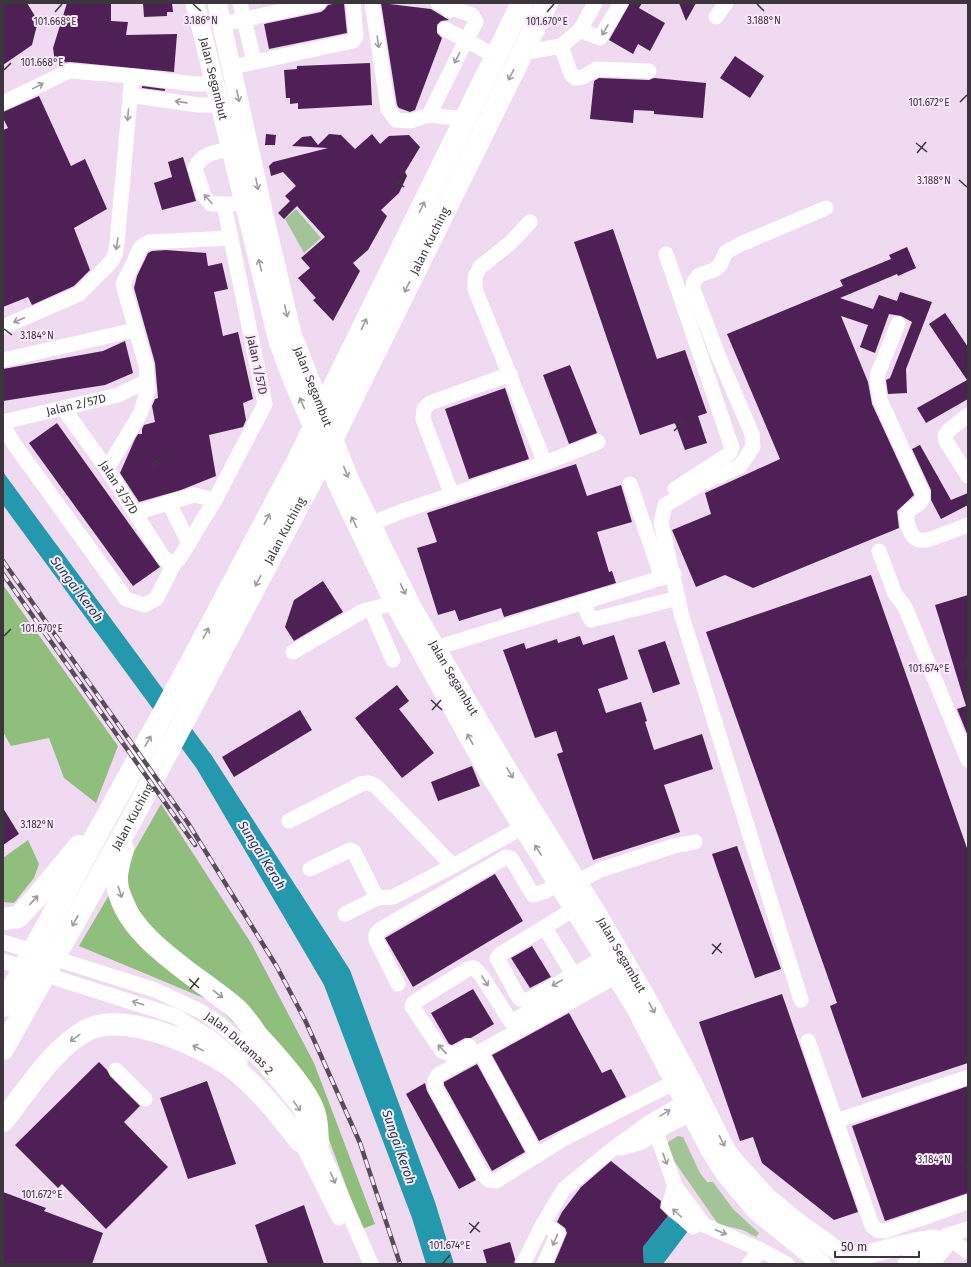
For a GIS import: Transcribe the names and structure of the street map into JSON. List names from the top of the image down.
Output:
{
  "streets": {
    "highway": ["Jalan Kuching"],
    "main road": ["Jalan Segambut"],
    "street": [
      "Jalan 1/57D",
      "Jalan 2/57D",
      "Jalan 3/57D",
      "Jalan Dutamas 2"
    ]
  },
  "crossings": [
    ["Jalan 1/57D", "Jalan 2/57D"],
    ["Jalan 1/57D", "Jalan 3/57D"],
    ["Jalan 2/57D", "Jalan 3/57D"]
  ],
  "water": ["Sungai Keroh"],
  "scale_bar": "50 m",
  "coordinates": [
    "3.186°N",
    "3.188°N",
    "101.668°E",
    "101.670°E",
    "101.672°E",
    "3.184°N",
    "101.674°E",
    "3.182°N"
  ]
}
